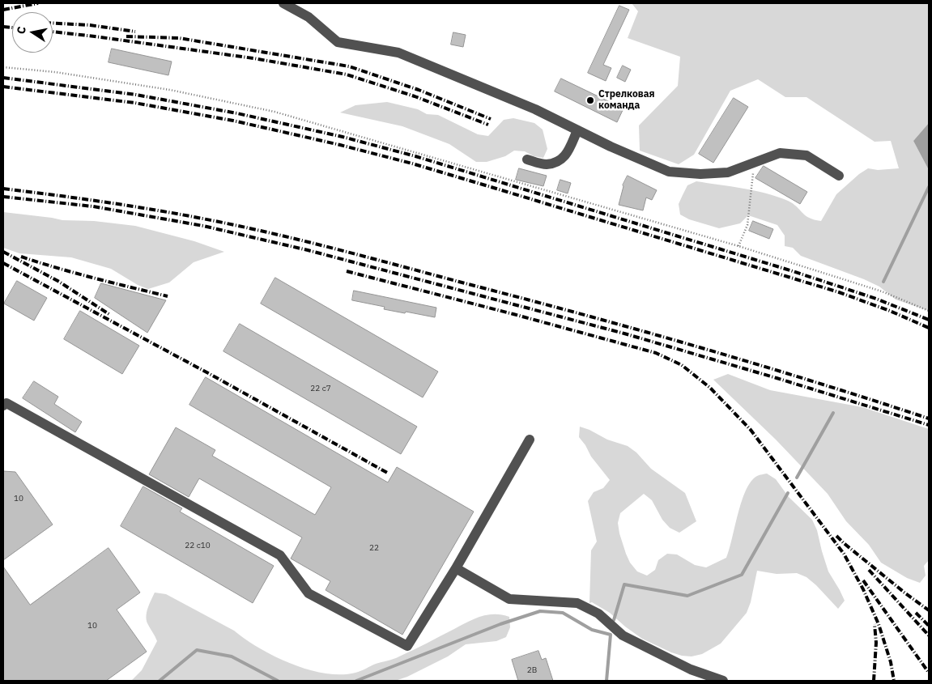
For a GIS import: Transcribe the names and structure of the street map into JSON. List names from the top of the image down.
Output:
{
  "places": ["Стрелковая команда"],
  "house_numbers": [
    "22 с7",
    "10",
    "22 с10",
    "22",
    "10",
    "2В"
  ],
  "north": "left"
}
